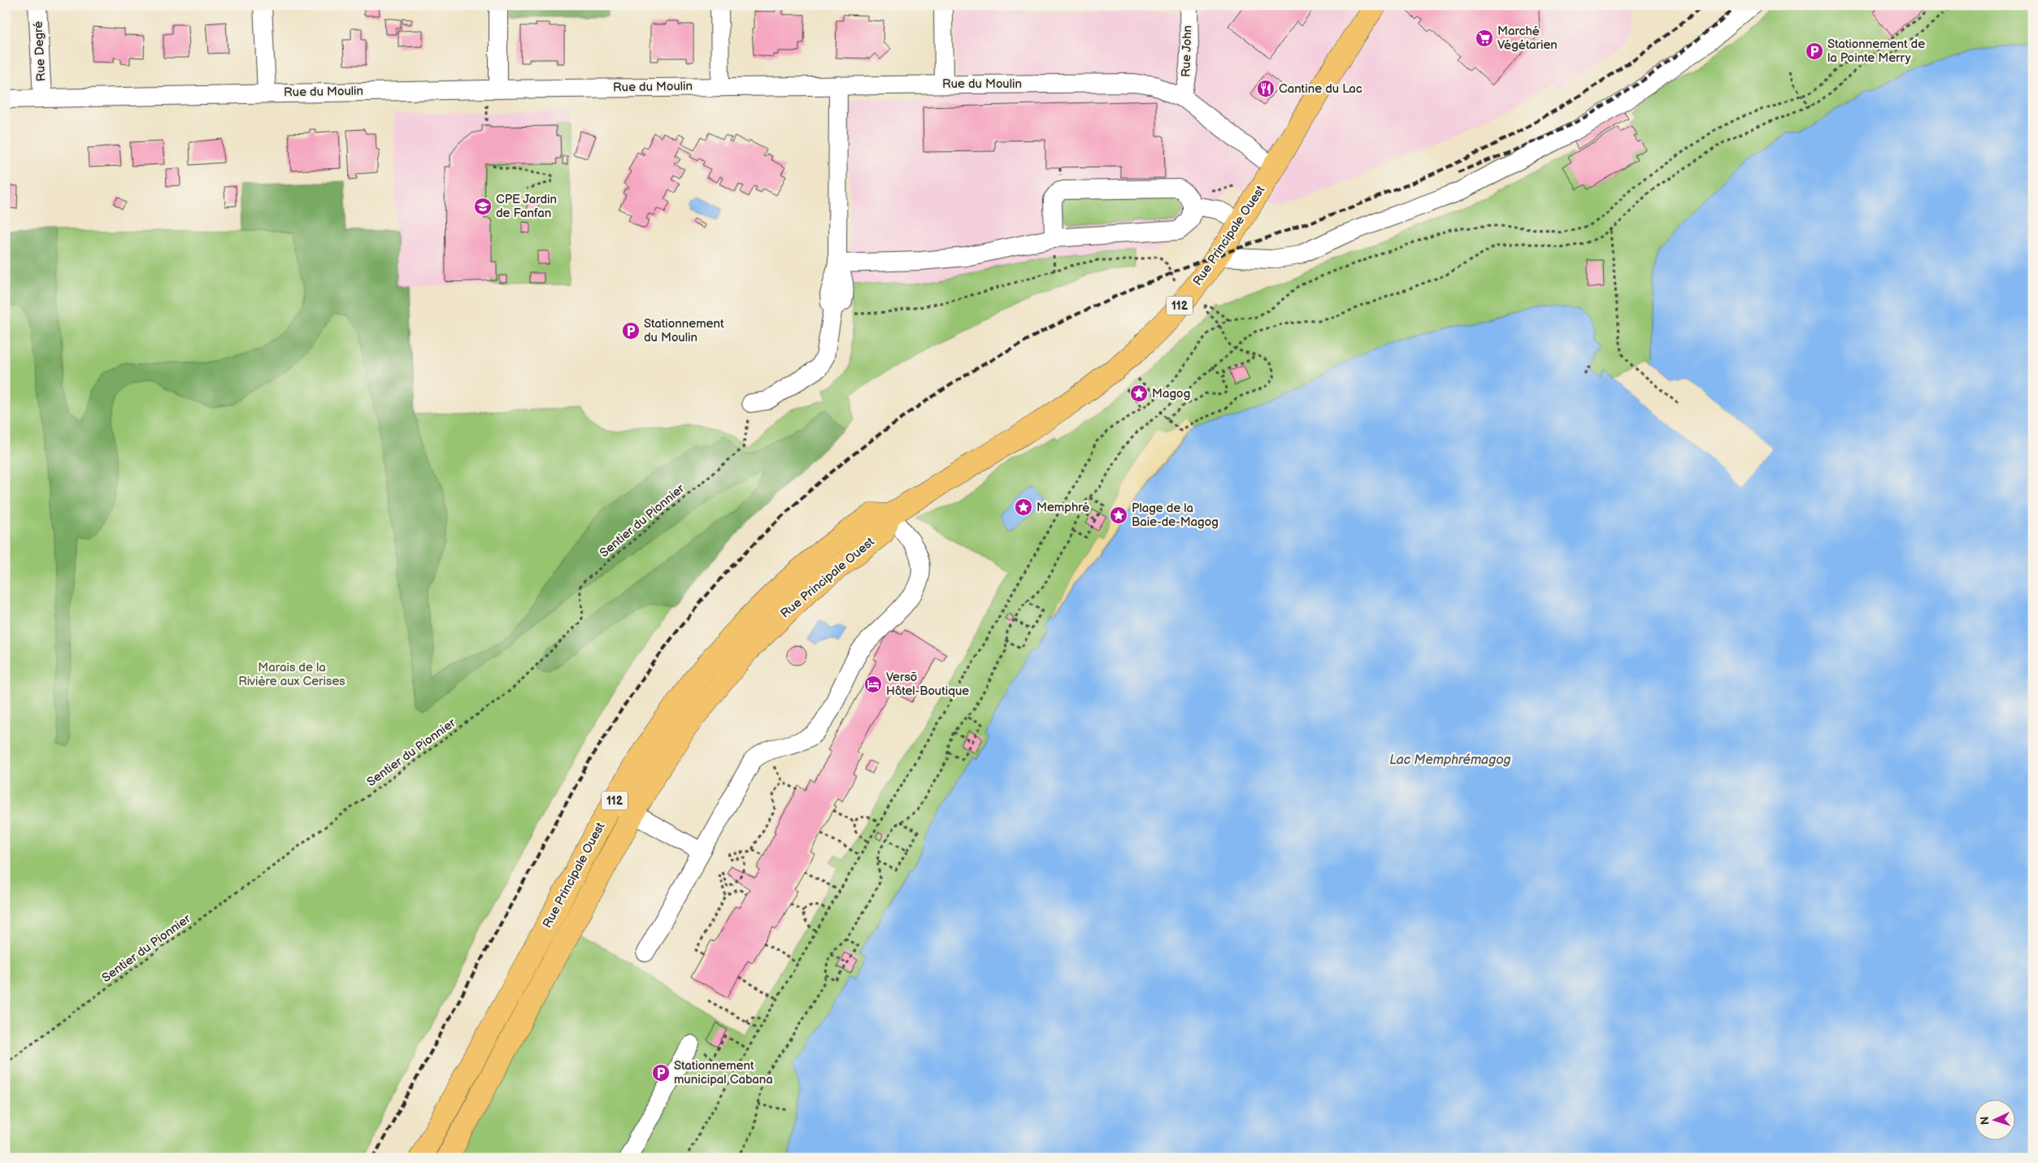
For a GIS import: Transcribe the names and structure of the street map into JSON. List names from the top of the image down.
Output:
{
  "streets": {
    "main road": ["Rue Principale Ouest", "112"],
    "street": ["Rue Degré", "Rue John", "Rue du Moulin"],
    "path": ["Sentier du Pionnier"]
  },
  "crossings": [
    ["Rue Degré", "Rue du Moulin"],
    ["Rue John", "Rue du Moulin"],
    ["Rue du Moulin", "Rue Principale Ouest"]
  ],
  "water": ["Lac Memphrémagog"],
  "parks": ["Marais de la Rivière aux Cerises"],
  "places": {
    "supermarket": ["Marché Végétarien"],
    "parking": ["Stationnement de la Pointe Merry", "Stationnement du Moulin", "Stationnement municipal Cabana"],
    "restaurant": ["Cantine du Lac"],
    "school or university": ["CPE Jardin de Fanfan"],
    "place": ["Magog", "Memphré", "Plage de la Baie-de-Magog"],
    "hotel": ["Versō Hôtel-Boutique"]
  },
  "north": "left"
}
